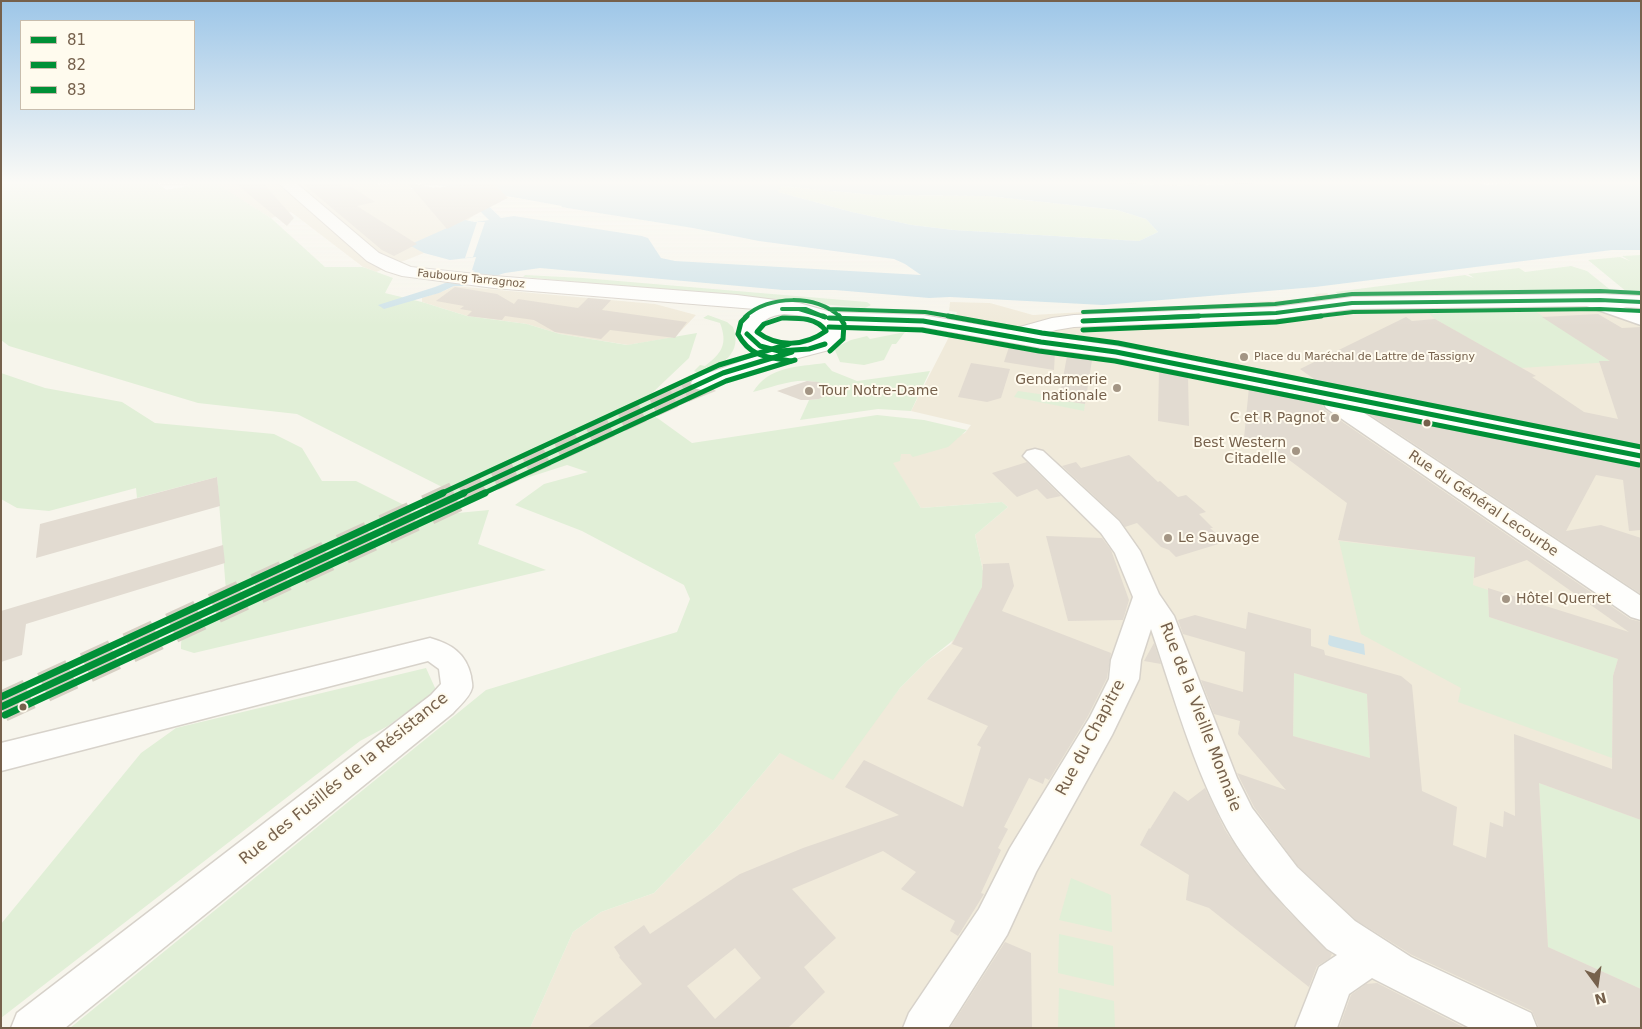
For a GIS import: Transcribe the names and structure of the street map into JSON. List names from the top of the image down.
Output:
{
  "streets": {
    "main road": ["Faubourg Tarragnoz"],
    "street": [
      "Rue du Général Lecourbe",
      "Rue de la Vieille Monnaie",
      "Rue du Chapitre",
      "Rue des Fusillés de la Résistance"
    ]
  },
  "crossings": [
    ["Rue de la Vieille Monnaie", "Rue du Chapitre"]
  ],
  "places": [
    "Place du Maréchal de Lattre de Tassigny",
    "Gendarmerie nationale",
    "Tour Notre-Dame",
    "C et R Pagnot",
    "Best Western Citadelle",
    "Le Sauvage",
    "Hôtel Querret"
  ],
  "lines": ["transit line 83", "transit line 81", "transit line 82"],
  "legend": ["81", "82", "83"],
  "north": "bottom"
}
